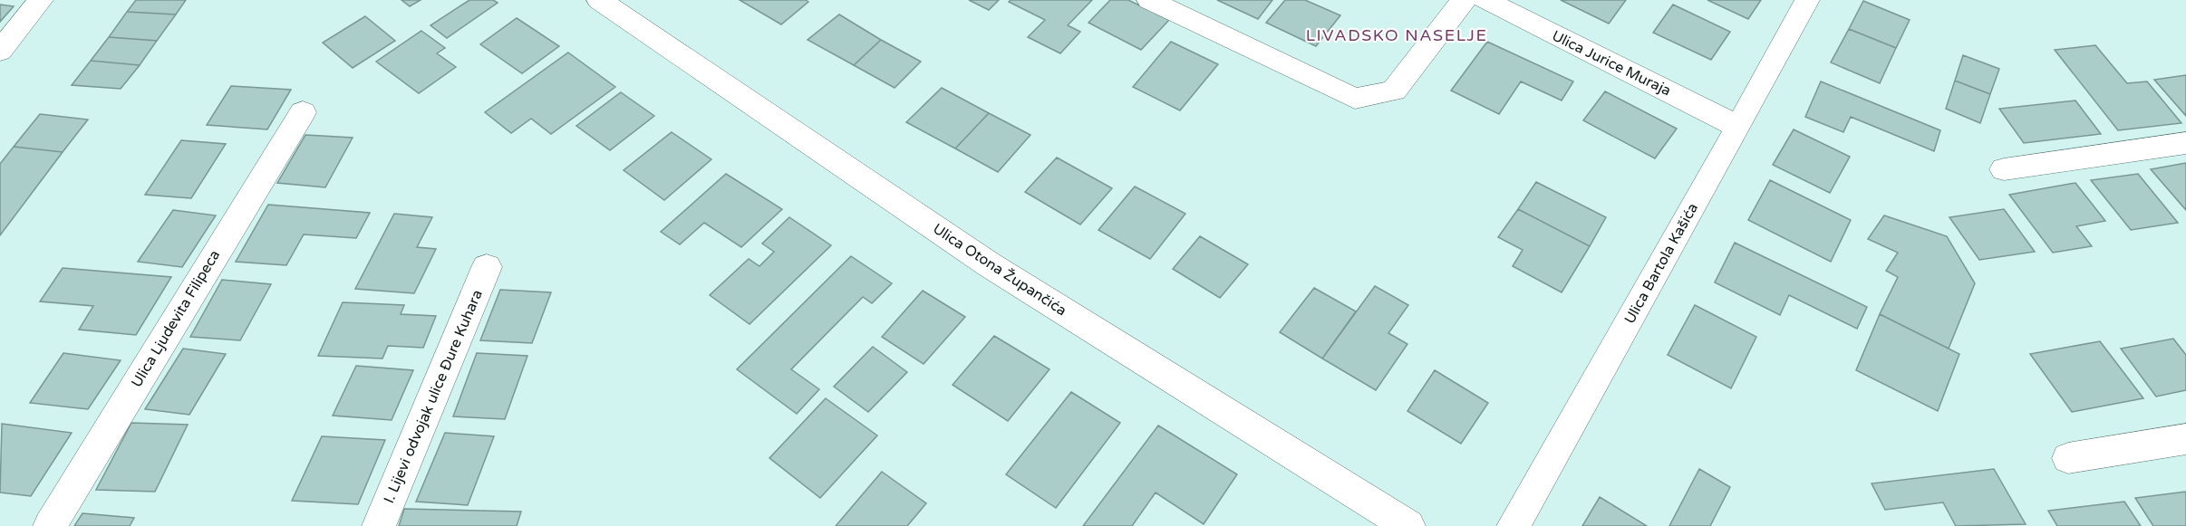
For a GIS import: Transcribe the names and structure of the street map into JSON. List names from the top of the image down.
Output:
{
  "streets": {
    "street": [
      "Ulica Jurice Muraja",
      "Ulica Bartola Kašića",
      "Ulica Otona Župančića",
      "Ulica Ljudevita Filipeca",
      "I. Lijevi odvojak ulice Đure Kuhara"
    ]
  },
  "crossings": [
    ["Ulica Jurice Muraja", "Ulica Bartola Kašića"]
  ],
  "districts": ["LIVADSKO NASELJE"]
}
